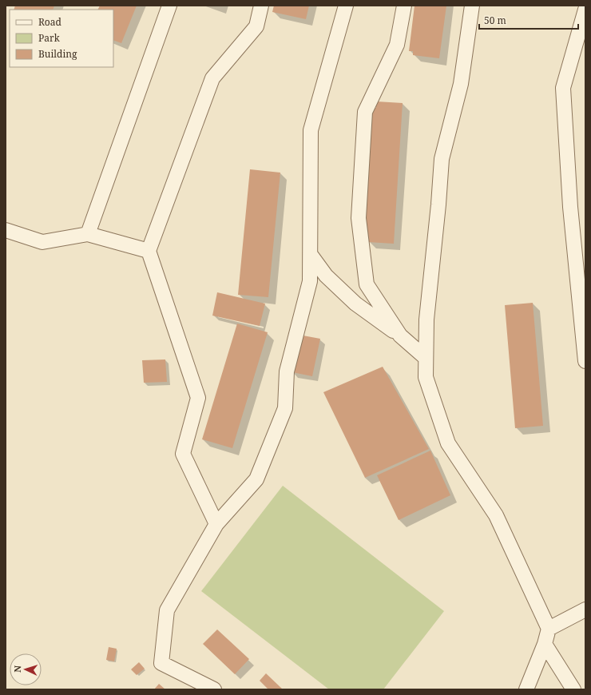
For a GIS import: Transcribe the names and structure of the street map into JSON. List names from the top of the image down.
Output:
{
  "legend": ["Road", "Park", "Building"],
  "scale_bar": "50 m",
  "north": "left"
}
